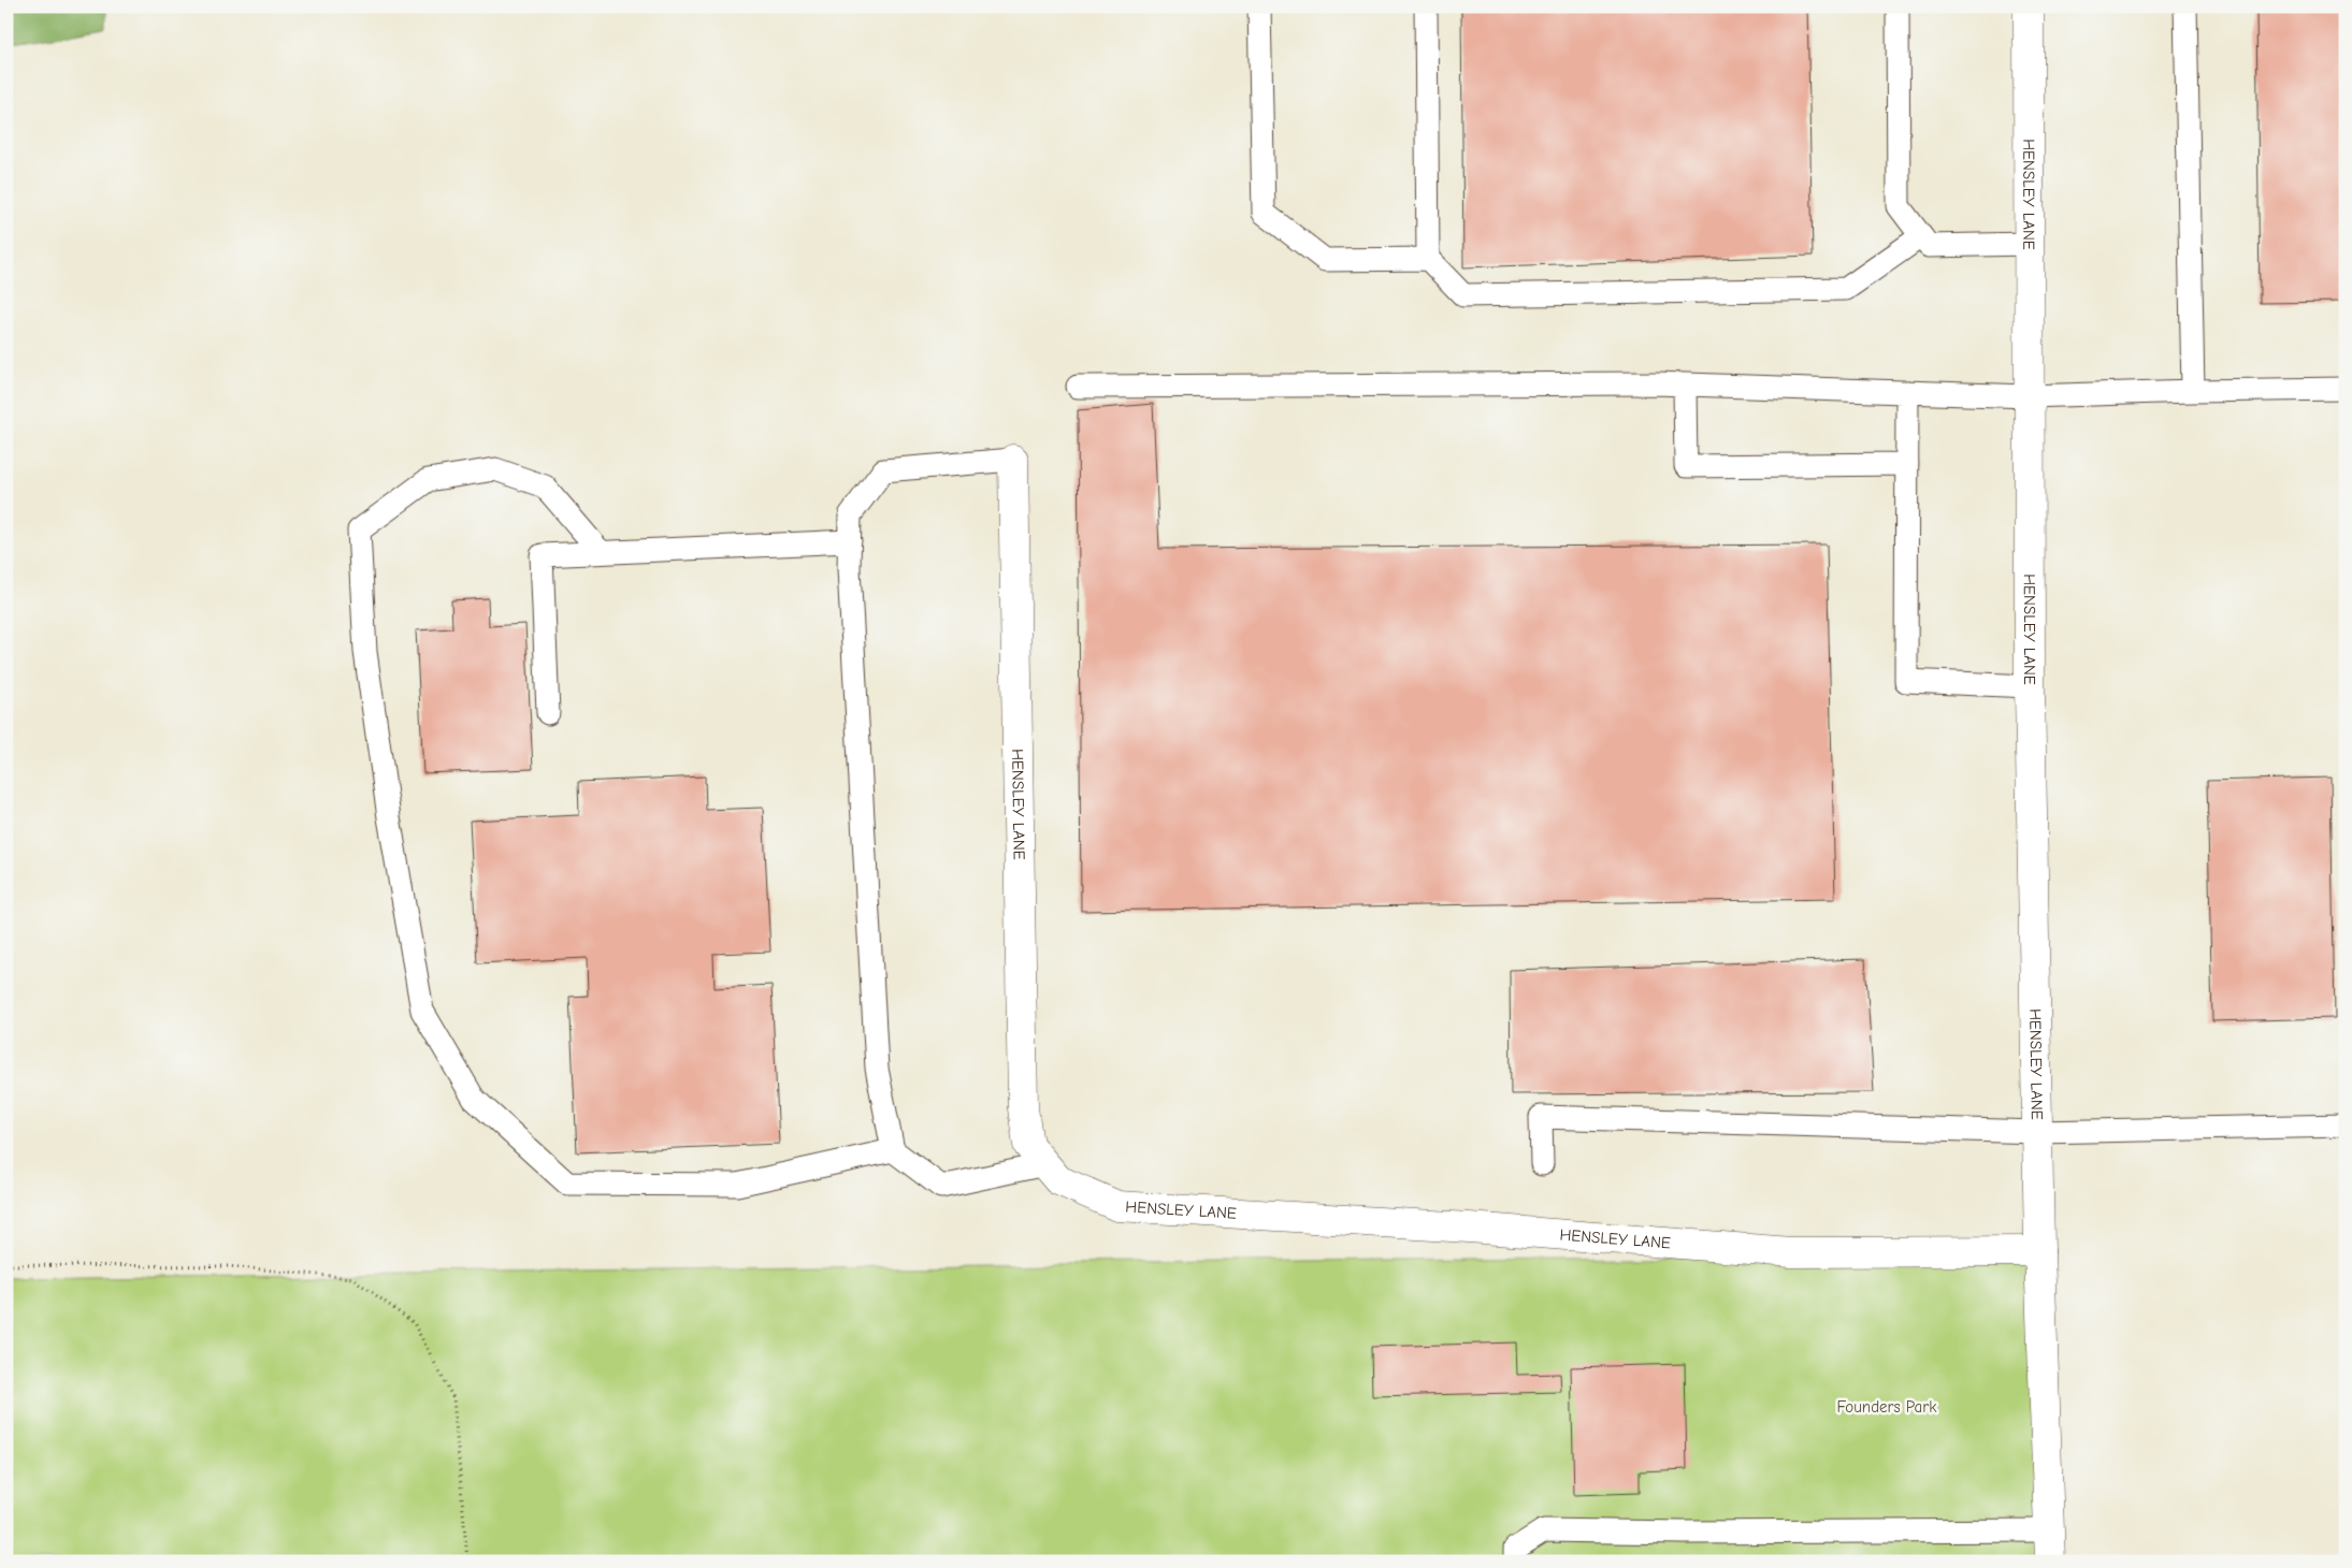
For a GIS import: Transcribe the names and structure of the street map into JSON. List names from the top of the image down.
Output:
{
  "streets": {
    "street": ["HENSLEY LANE"]
  },
  "parks": ["Founders Park"]
}
